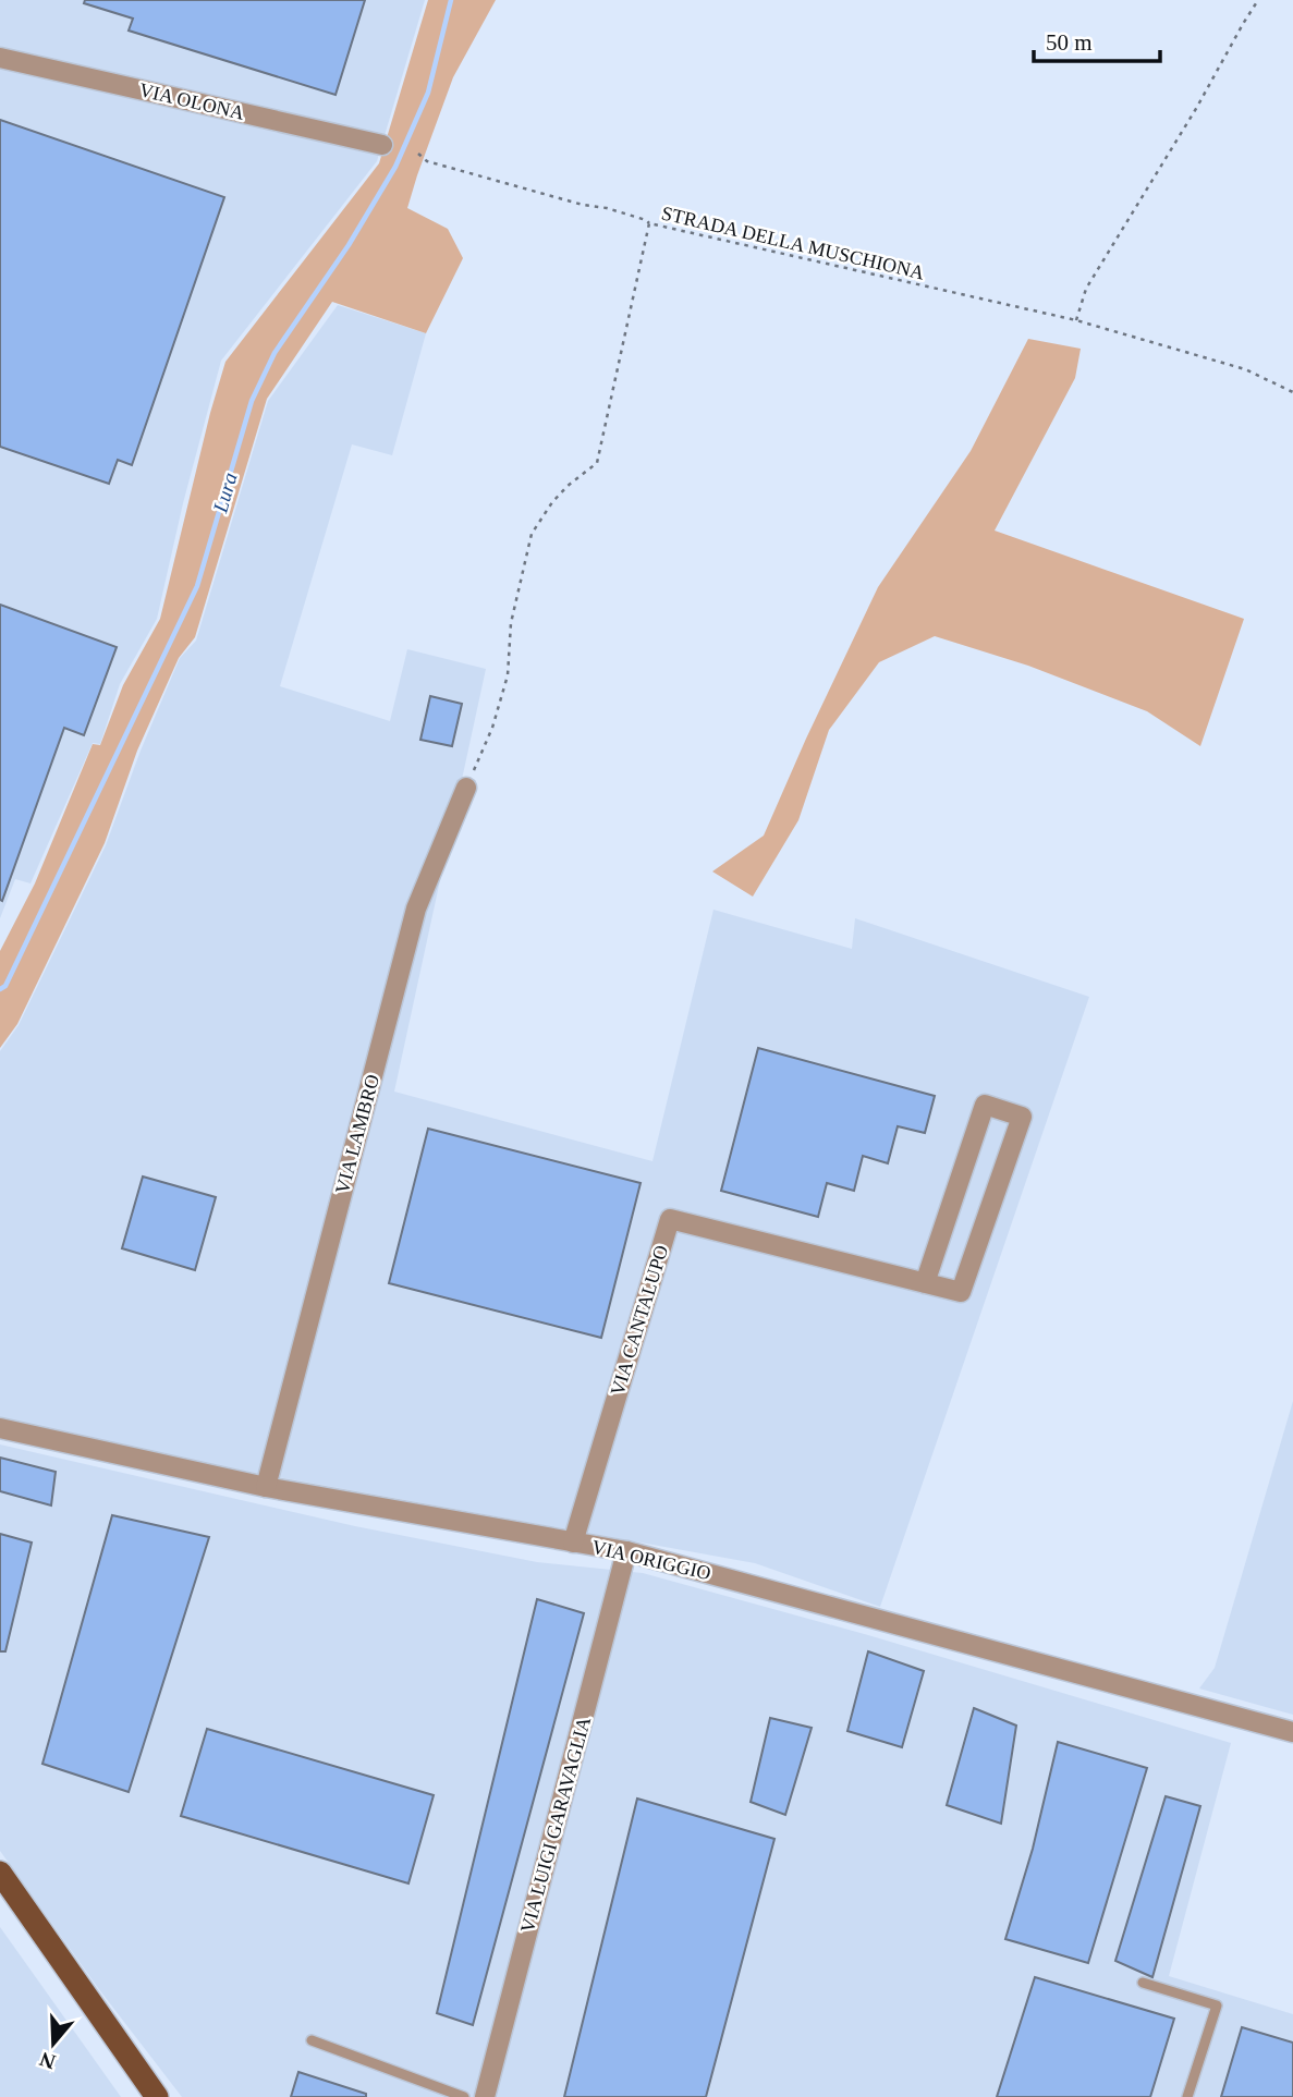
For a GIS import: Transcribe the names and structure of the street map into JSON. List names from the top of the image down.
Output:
{
  "streets": {
    "street": [
      "VIA OLONA",
      "VIA LAMBRO",
      "VIA CANTALUPO",
      "VIA ORIGGIO",
      "VIA LUIGI GARAVAGLIA"
    ],
    "path": ["STRADA DELLA MUSCHIONA"]
  },
  "crossings": [
    ["STRADA DELLA MUSCHIONA", "VIA LAMBRO"],
    ["VIA LAMBRO", "VIA ORIGGIO"],
    ["VIA CANTALUPO", "VIA ORIGGIO"],
    ["VIA ORIGGIO", "VIA LUIGI GARAVAGLIA"]
  ],
  "water": ["Lura"],
  "scale_bar": "50 m",
  "north": "bottom"
}
